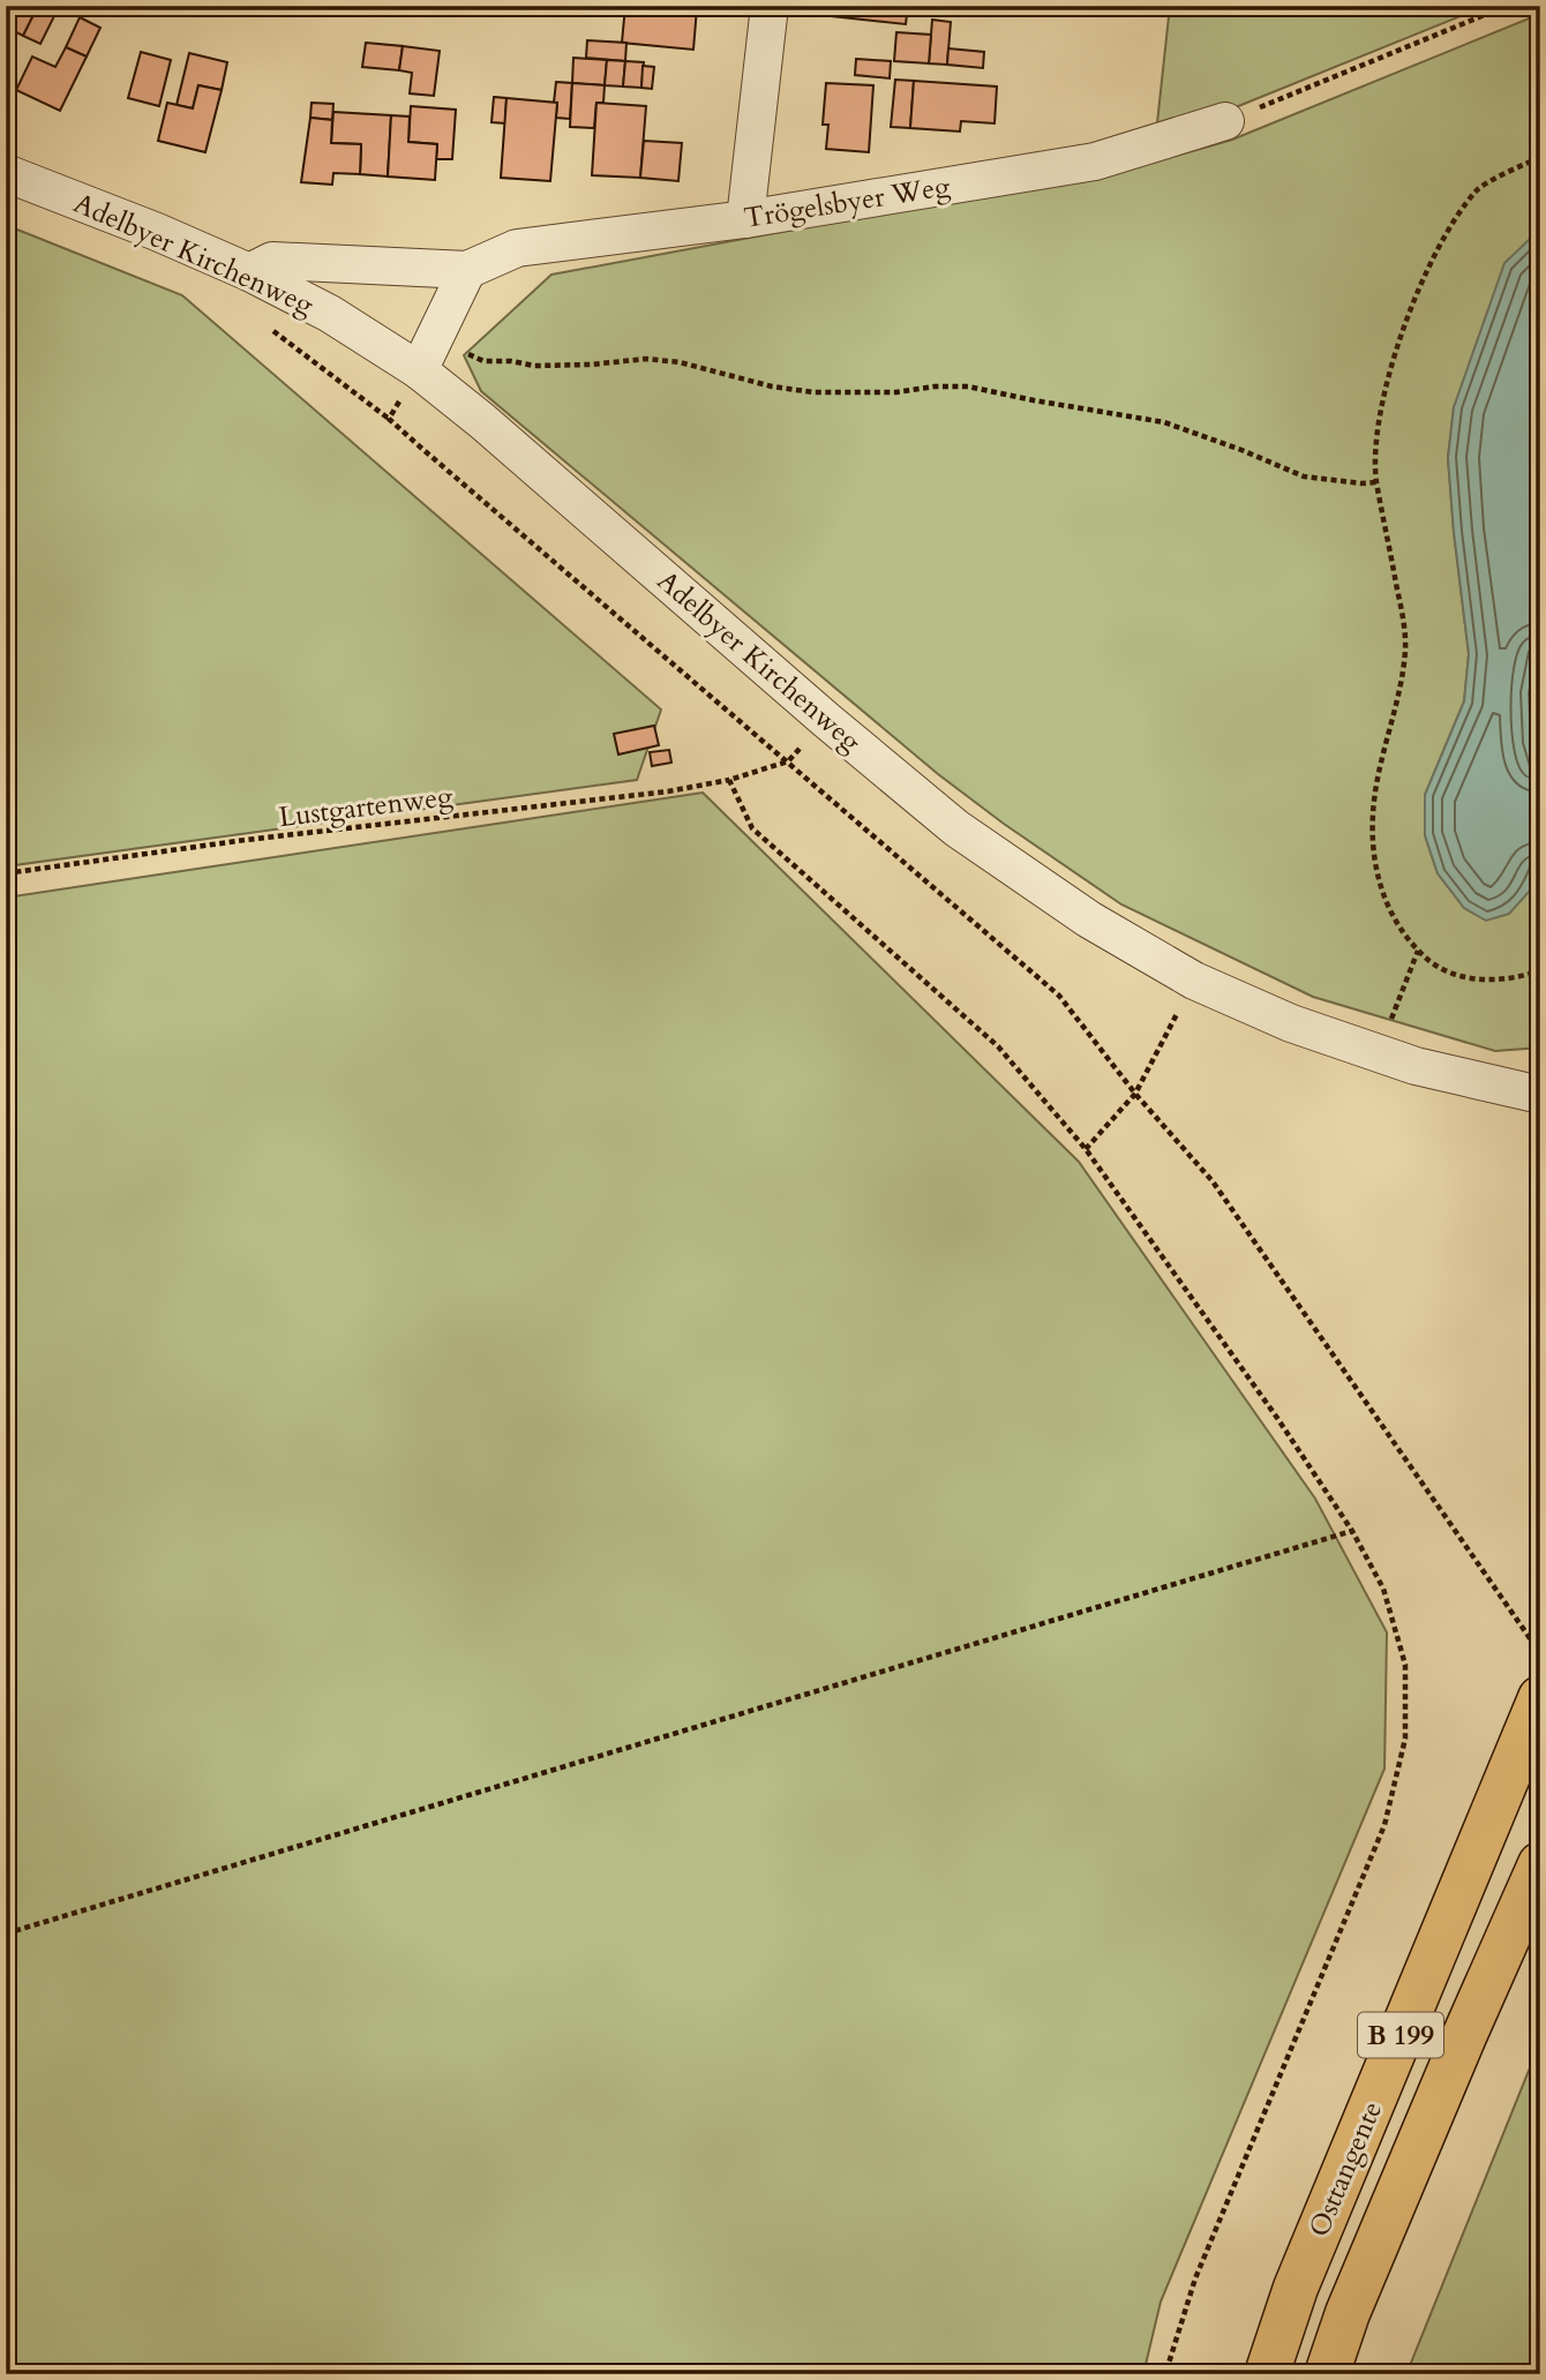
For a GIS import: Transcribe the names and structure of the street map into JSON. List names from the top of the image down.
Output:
{
  "streets": {
    "main road": ["B 199", "Osttangente"],
    "street": ["Trögelsbyer Weg", "Adelbyer Kirchenweg"],
    "path": ["Lustgartenweg"]
  },
  "crossings": [
    ["Trögelsbyer Weg", "Adelbyer Kirchenweg"]
  ]
}
